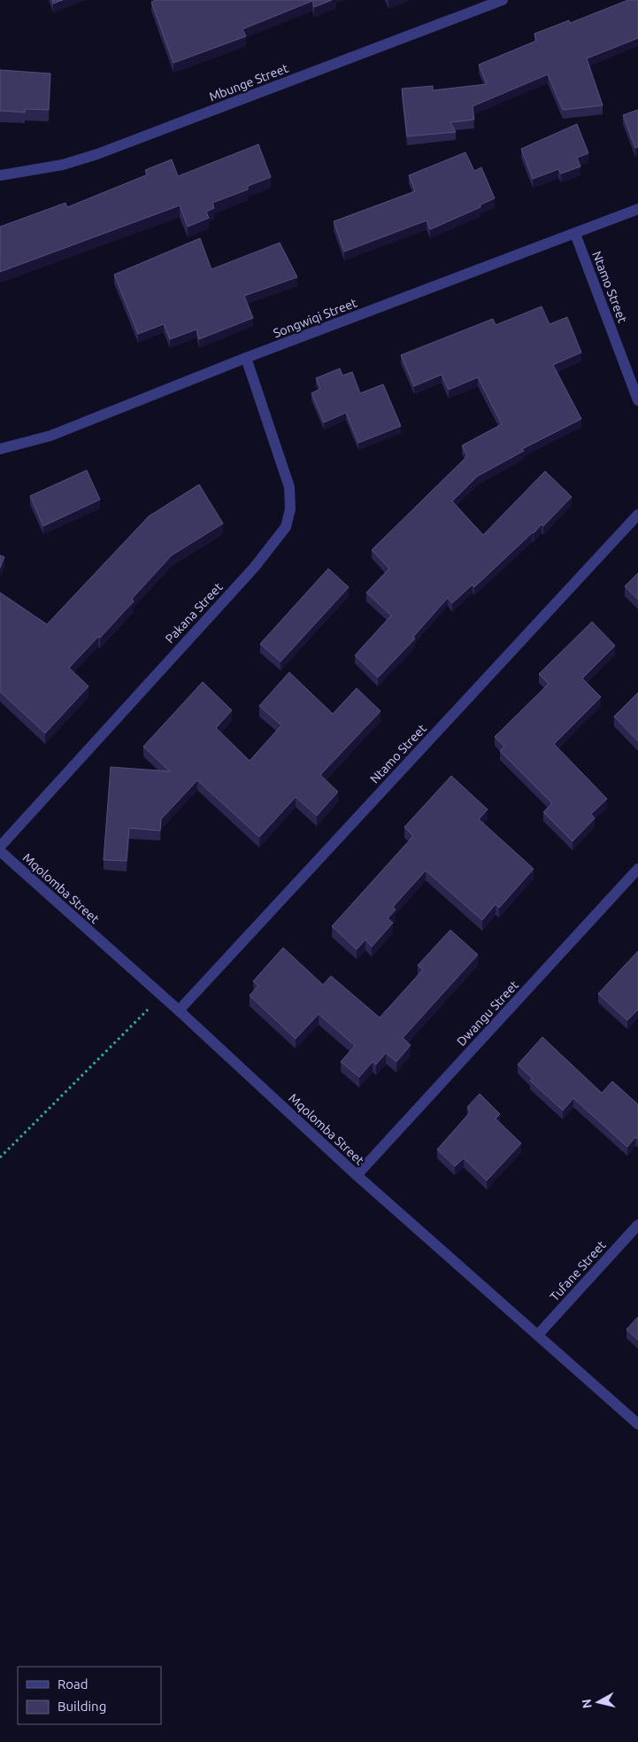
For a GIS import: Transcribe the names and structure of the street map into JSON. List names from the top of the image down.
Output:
{
  "streets": {
    "street": [
      "Mbunge Street",
      "Ntamo Street",
      "Songwiqi Street",
      "Pakana Street",
      "Mqolomba Street",
      "Dwangu Street",
      "Tufane Street"
    ]
  },
  "crossings": [
    ["Ntamo Street", "Songwiqi Street"],
    ["Ntamo Street", "Mqolomba Street"],
    ["Songwiqi Street", "Pakana Street"],
    ["Mqolomba Street", "Dwangu Street"],
    ["Mqolomba Street", "Tufane Street"]
  ],
  "legend": ["Road", "Building"],
  "north": "left"
}
